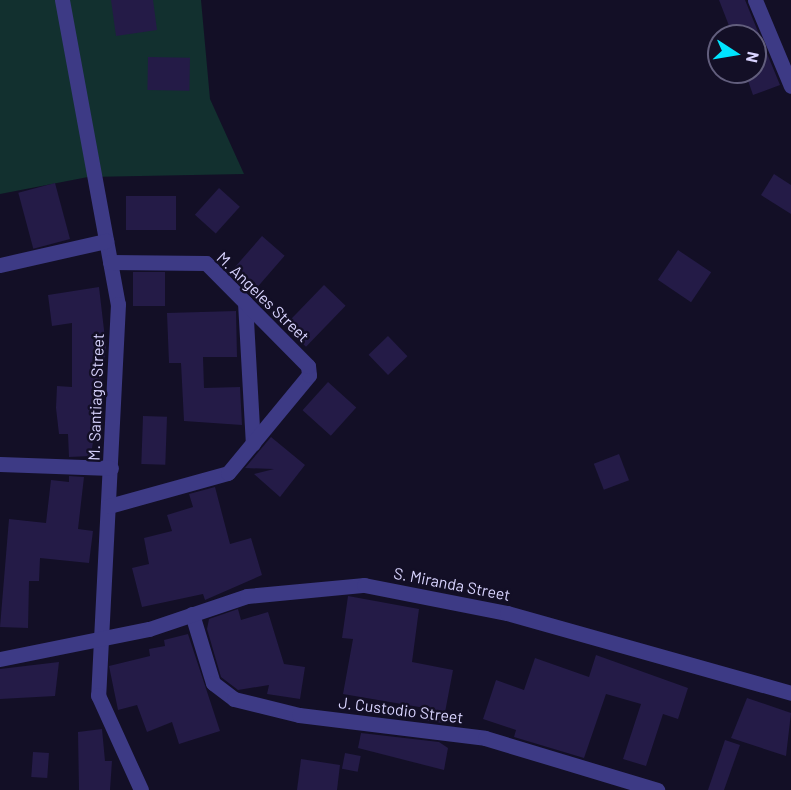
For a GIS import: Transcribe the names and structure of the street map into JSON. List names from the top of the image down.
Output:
{
  "streets": {
    "street": [
      "M. Angeles Street",
      "M. Santiago Street",
      "S. Miranda Street",
      "J. Custodio Street"
    ]
  },
  "crossings": [
    ["M. Angeles Street", "M. Santiago Street"],
    ["M. Santiago Street", "S. Miranda Street"],
    ["S. Miranda Street", "J. Custodio Street"]
  ],
  "north": "right"
}
